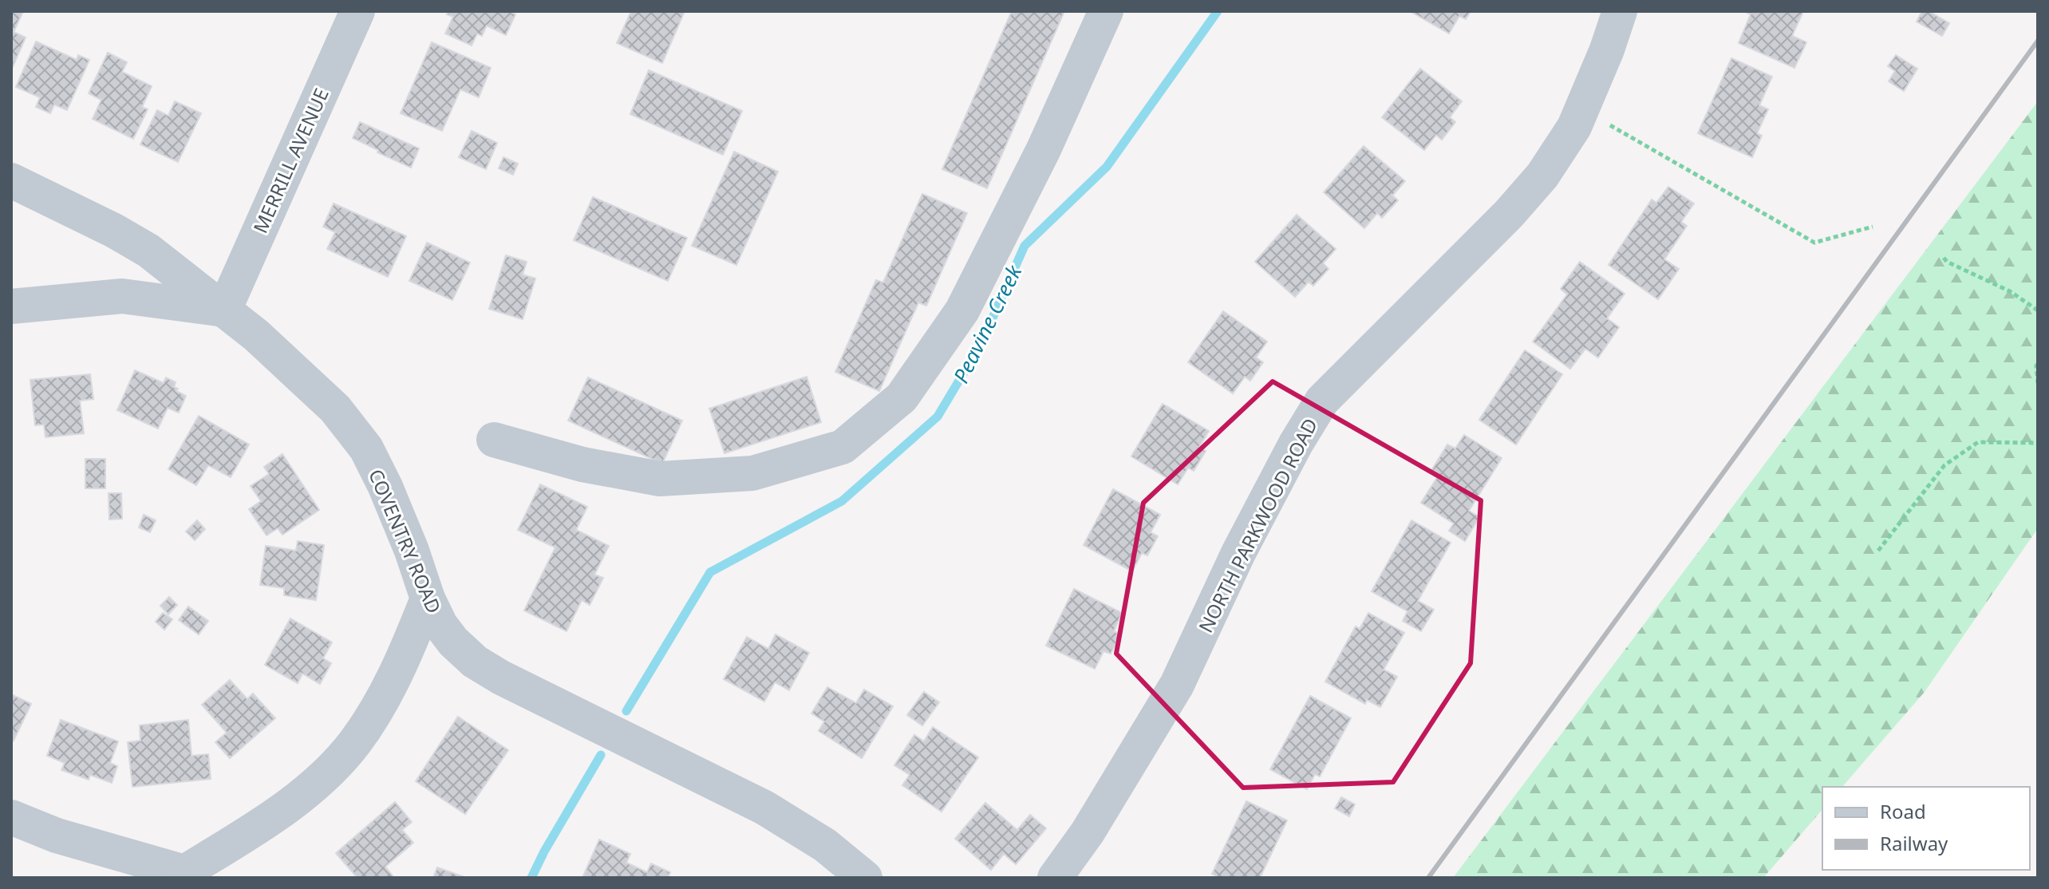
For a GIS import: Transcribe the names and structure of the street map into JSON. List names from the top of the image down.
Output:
{
  "streets": {
    "street": ["MERRILL AVENUE", "NORTH PARKWOOD ROAD", "COVENTRY ROAD"]
  },
  "crossings": [
    ["MERRILL AVENUE", "COVENTRY ROAD"]
  ],
  "water": ["Peavine Creek"],
  "legend": ["Road", "Railway"]
}
